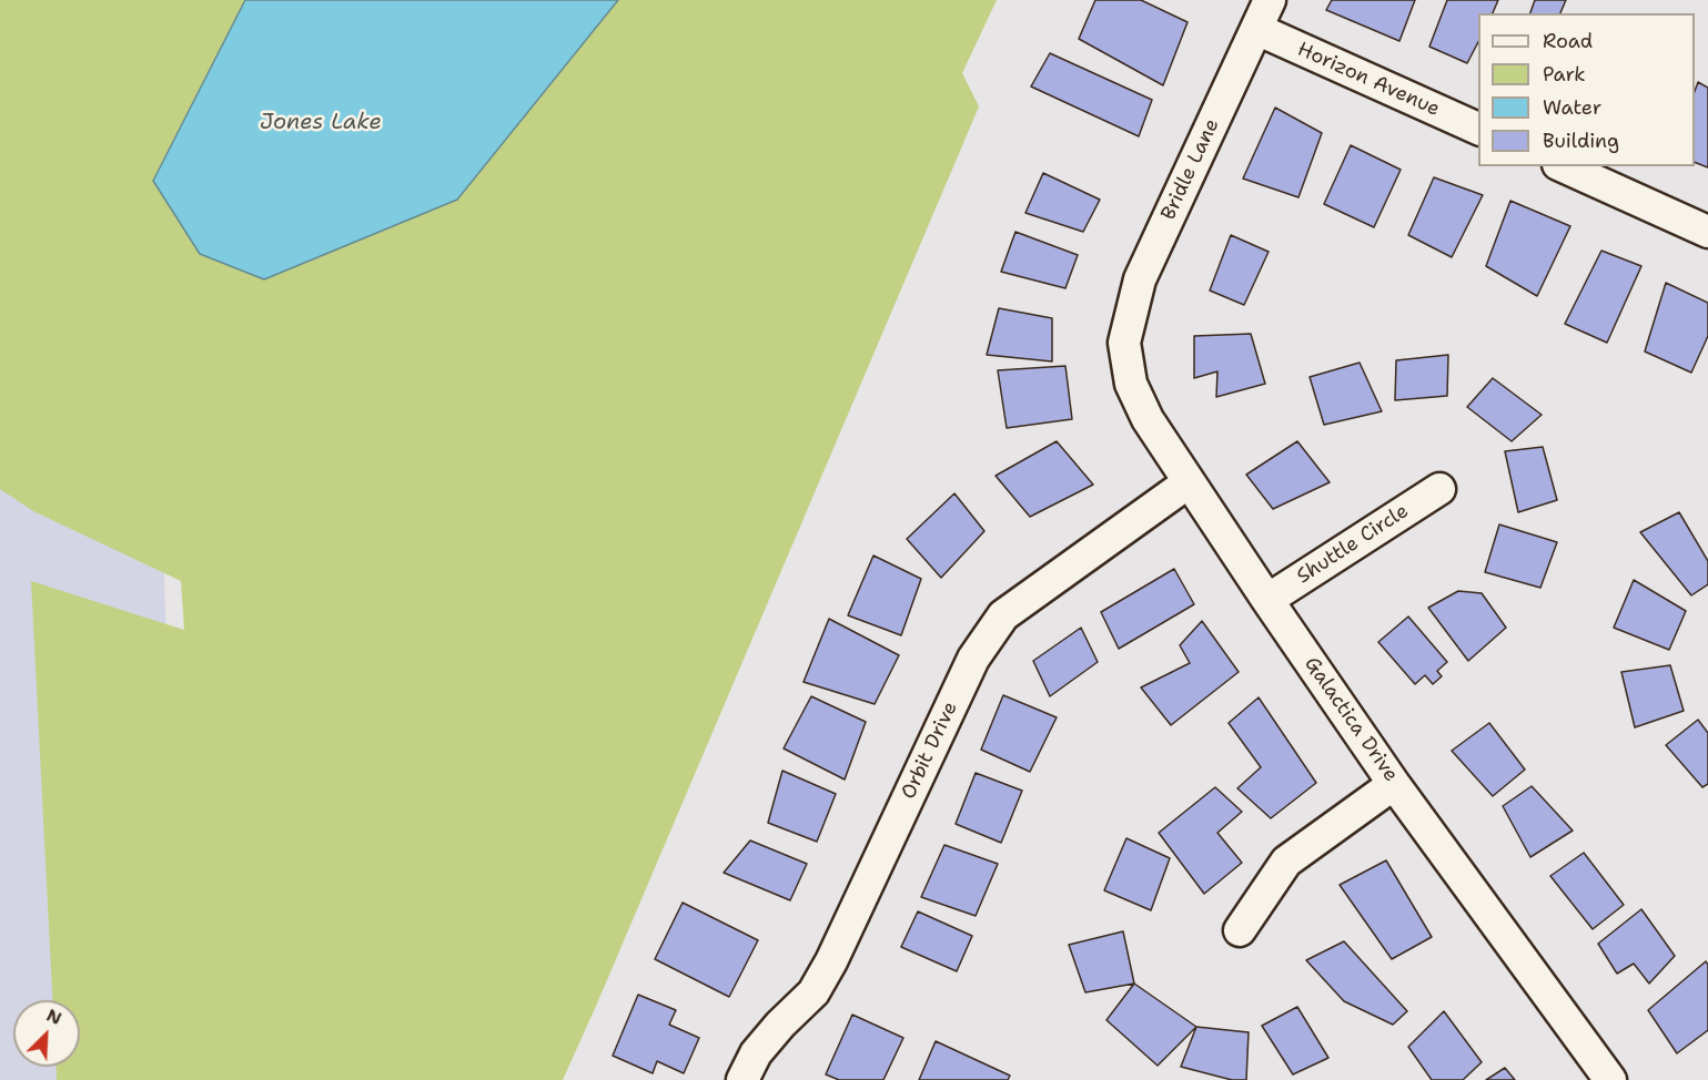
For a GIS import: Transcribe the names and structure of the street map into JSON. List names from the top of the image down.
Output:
{
  "streets": {
    "street": [
      "Horizon Avenue",
      "Bridle Lane",
      "Shuttle Circle",
      "Galactica Drive",
      "Orbit Drive"
    ]
  },
  "crossings": [
    ["Horizon Avenue", "Bridle Lane"],
    ["Bridle Lane", "Galactica Drive"],
    ["Shuttle Circle", "Galactica Drive"],
    ["Galactica Drive", "Orbit Drive"]
  ],
  "water": ["Jones Lake"],
  "legend": [
    "Road",
    "Park",
    "Water",
    "Building"
  ],
  "north": "top right"
}
